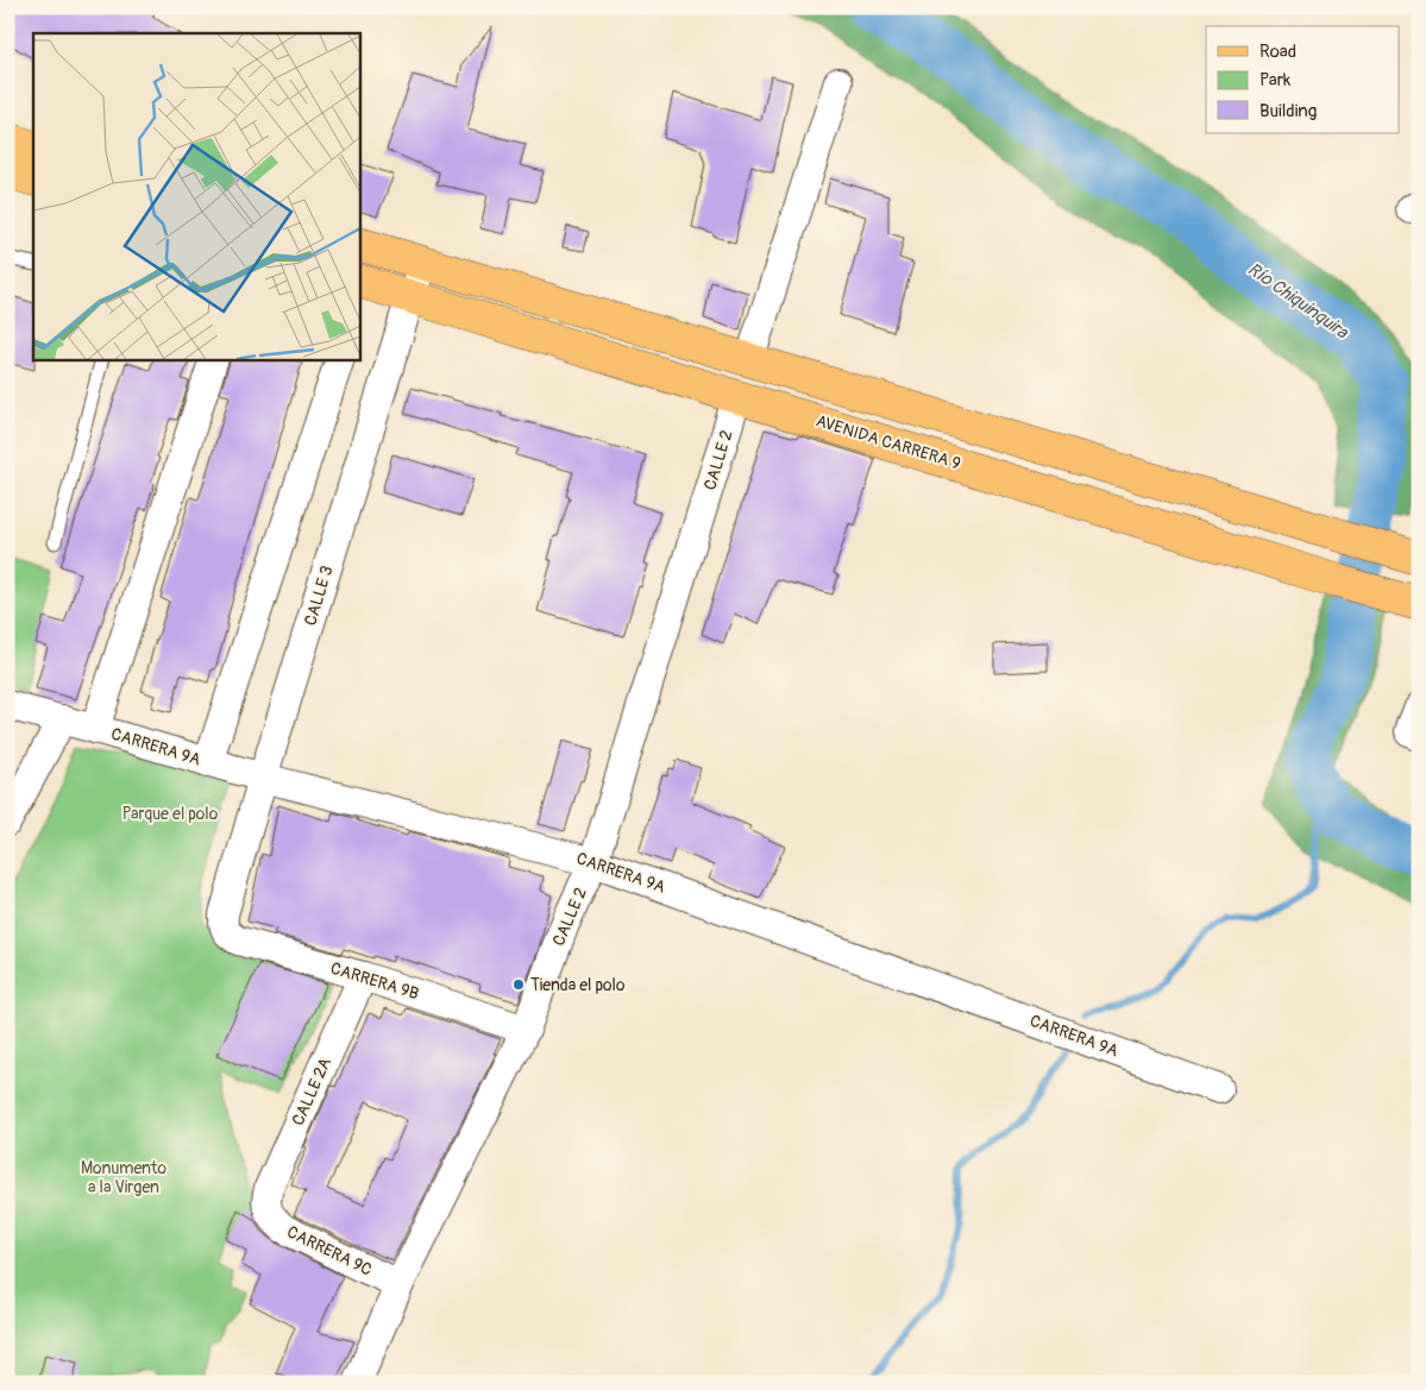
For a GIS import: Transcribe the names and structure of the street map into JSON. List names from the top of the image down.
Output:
{
  "streets": {
    "main road": ["AVENIDA CARRERA 9"],
    "street": [
      "CALLE 2",
      "CALLE 3",
      "CARRERA 9A",
      "CARRERA 9B",
      "CALLE 2A",
      "CARRERA 9C"
    ]
  },
  "crossings": [
    ["AVENIDA CARRERA 9", "CALLE 2"],
    ["AVENIDA CARRERA 9", "CALLE 3"],
    ["CALLE 2", "CARRERA 9A"],
    ["CALLE 2", "CARRERA 9B"],
    ["CALLE 2", "CARRERA 9C"],
    ["CALLE 3", "CARRERA 9A"],
    ["CALLE 3", "CARRERA 9B"],
    ["CARRERA 9B", "CALLE 2A"],
    ["CALLE 2A", "CARRERA 9C"]
  ],
  "water": ["Río Chiquinquira"],
  "parks": ["Parque el polo", "Monumento a la Virgen"],
  "places": ["Tienda el polo"],
  "legend": ["Road", "Park", "Building"]
}
